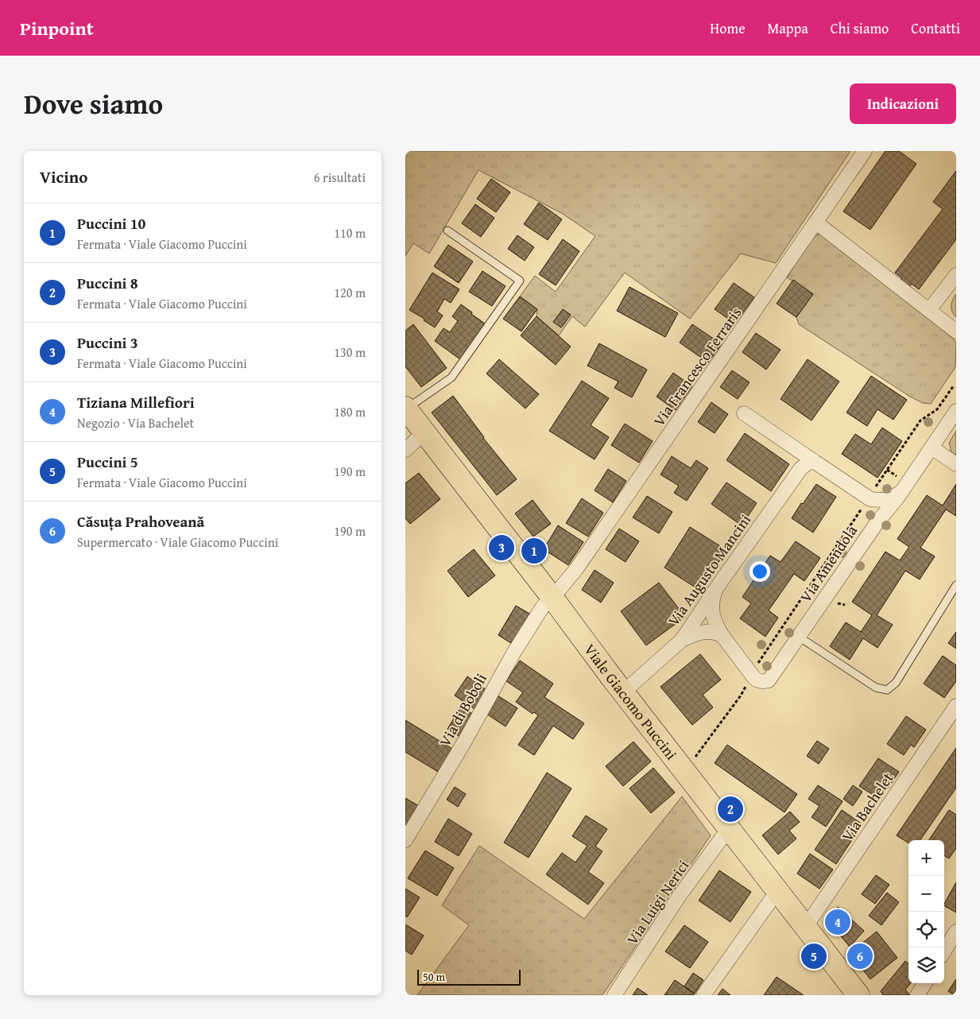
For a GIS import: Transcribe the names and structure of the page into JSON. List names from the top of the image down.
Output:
{
  "streets": {
    "main road": ["Viale Giacomo Puccini"],
    "street": [
      "Via Francesco Ferraris",
      "Via Amendola",
      "Via Augusto Mancini",
      "Via di Boboli",
      "Via Bachelet",
      "Via Luigi Nerici"
    ]
  },
  "crossings": [
    ["Via Francesco Ferraris", "Viale Giacomo Puccini"],
    ["Via Francesco Ferraris", "Via di Boboli"],
    ["Via Amendola", "Via Augusto Mancini"],
    ["Via Augusto Mancini", "Viale Giacomo Puccini"],
    ["Viale Giacomo Puccini", "Via di Boboli"],
    ["Viale Giacomo Puccini", "Via Bachelet"],
    ["Viale Giacomo Puccini", "Via Luigi Nerici"]
  ],
  "scale_bar": "50 m",
  "page": {
    "header": "Pinpoint",
    "nav": [
      "Home",
      "Mappa",
      "Chi siamo",
      "Contatti"
    ],
    "title": "Dove siamo",
    "buttons": "Indicazioni",
    "heading": ["Vicino", "6 risultati"],
    "list": [
      {
        "mark": "1",
        "name": "Puccini 10",
        "note": "Fermata · Viale Giacomo Puccini",
        "value": "110 m"
      },
      {
        "mark": "2",
        "name": "Puccini 8",
        "note": "Fermata · Viale Giacomo Puccini",
        "value": "120 m"
      },
      {
        "mark": "3",
        "name": "Puccini 3",
        "note": "Fermata · Viale Giacomo Puccini",
        "value": "130 m"
      },
      {
        "mark": "4",
        "name": "Tiziana Millefiori",
        "note": "Negozio · Via Bachelet",
        "value": "180 m"
      },
      {
        "mark": "5",
        "name": "Puccini 5",
        "note": "Fermata · Viale Giacomo Puccini",
        "value": "190 m"
      },
      {
        "mark": "6",
        "name": "Căsuța Prahoveană",
        "note": "Supermercato · Viale Giacomo Puccini",
        "value": "190 m"
      }
    ],
    "pins": [
      "3",
      "1",
      "2",
      "4",
      "5",
      "6"
    ],
    "map_buttons": ["+", "−"],
    "scale": "50 m"
  }
}
